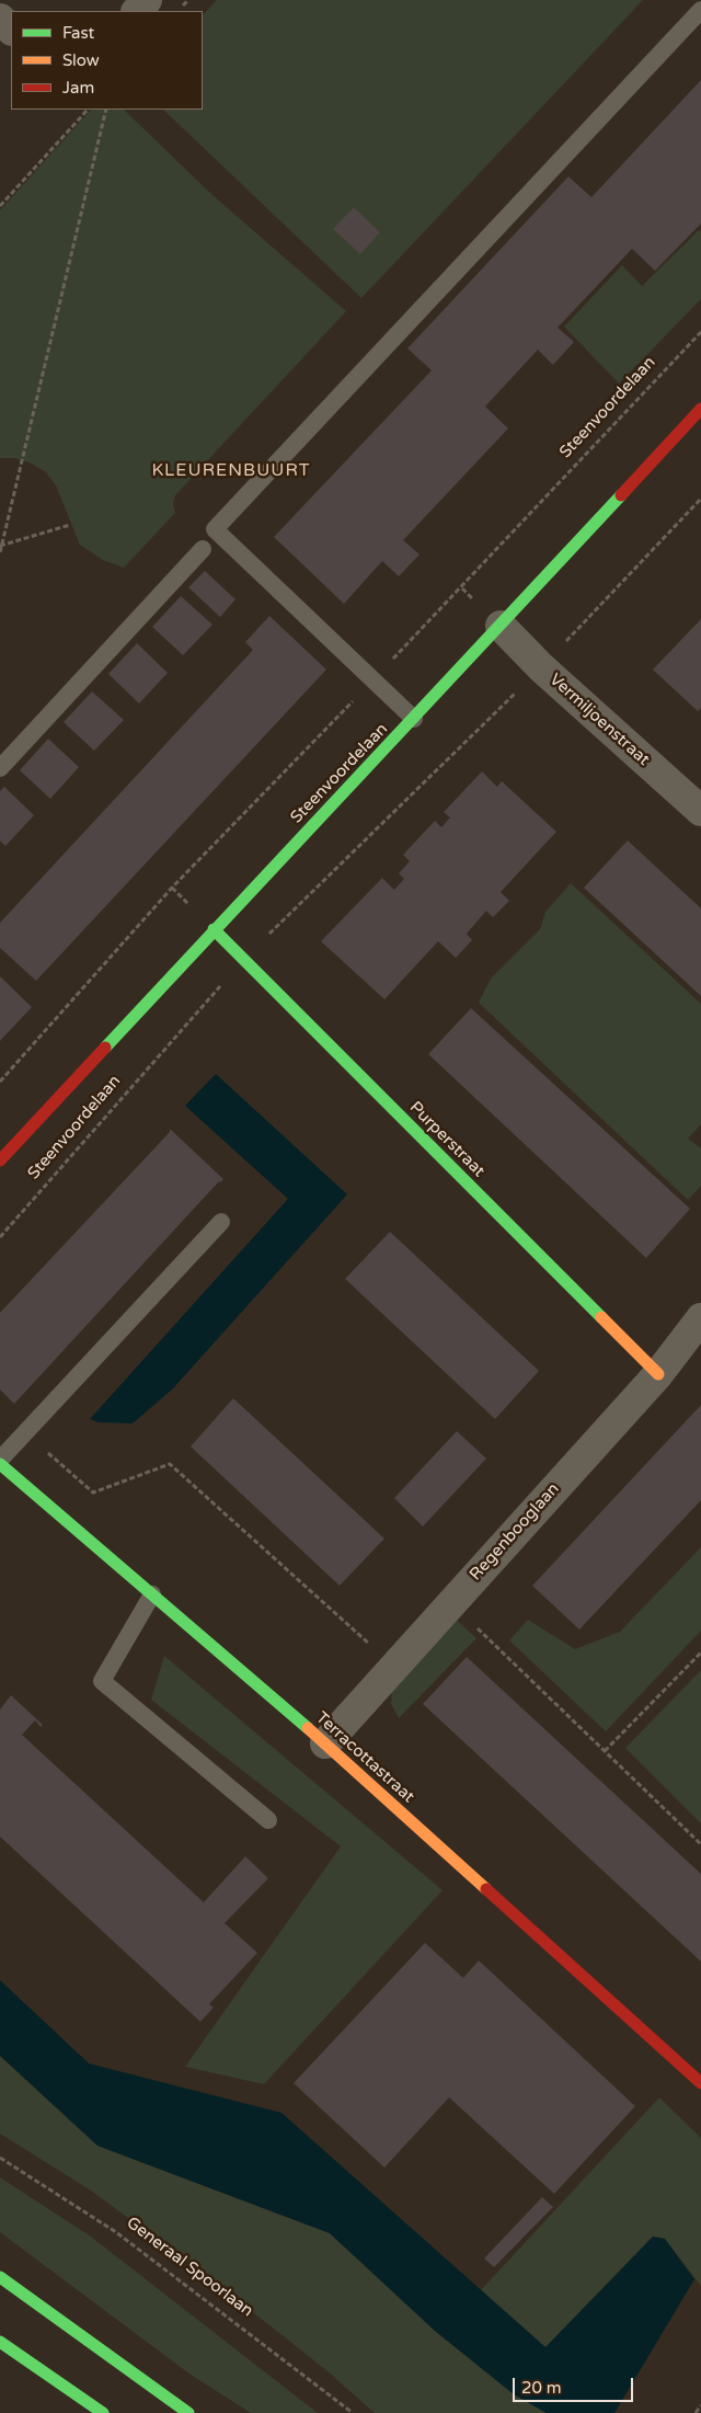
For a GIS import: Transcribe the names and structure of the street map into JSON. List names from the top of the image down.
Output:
{
  "streets": {
    "street": [
      "Steenvoordelaan",
      "Vermiljoenstraat",
      "Purperstraat",
      "Regenbooglaan",
      "Terracottastraat"
    ],
    "path": ["Generaal Spoorlaan"]
  },
  "crossings": [
    ["Steenvoordelaan", "Vermiljoenstraat"],
    ["Steenvoordelaan", "Purperstraat"],
    ["Purperstraat", "Regenbooglaan"],
    ["Regenbooglaan", "Terracottastraat"]
  ],
  "districts": ["KLEURENBUURT"],
  "legend": ["Fast", "Slow", "Jam"],
  "scale_bar": "20 m"
}
